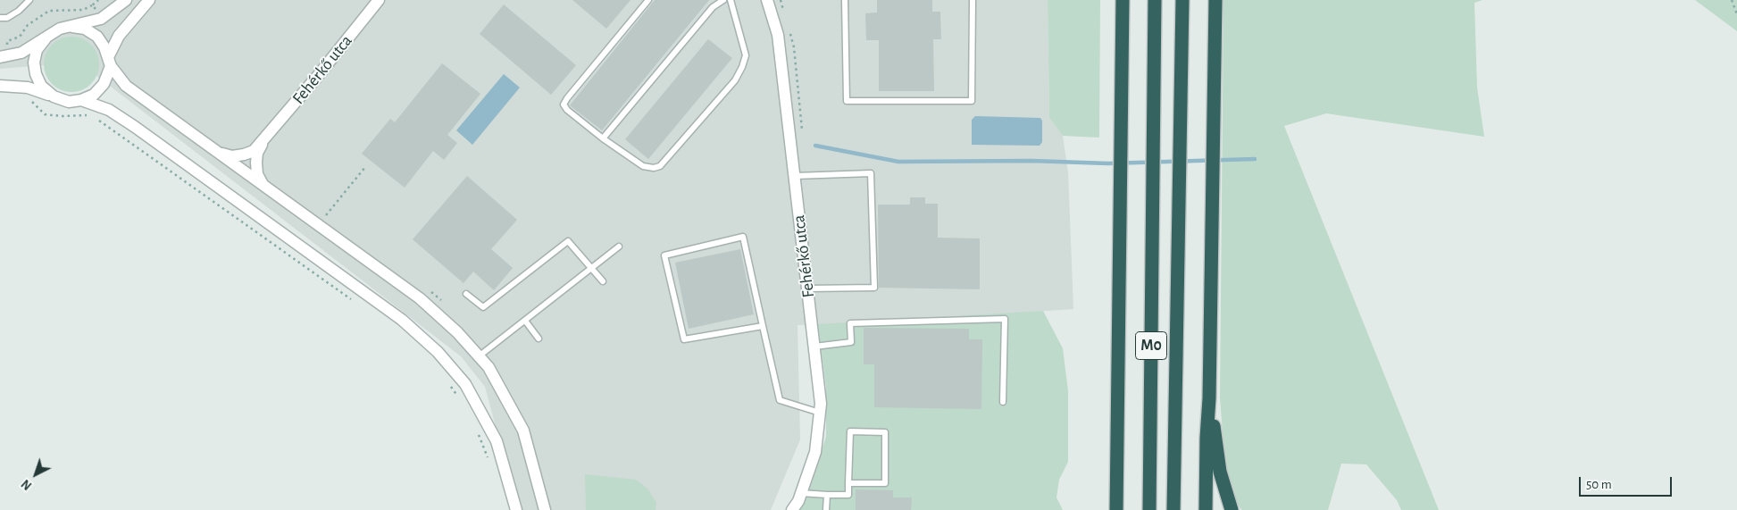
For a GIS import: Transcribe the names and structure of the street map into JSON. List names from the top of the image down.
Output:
{
  "streets": {
    "highway": ["M0"],
    "street": ["Fehérkő utca"]
  },
  "scale_bar": "50 m",
  "north": "bottom left"
}
